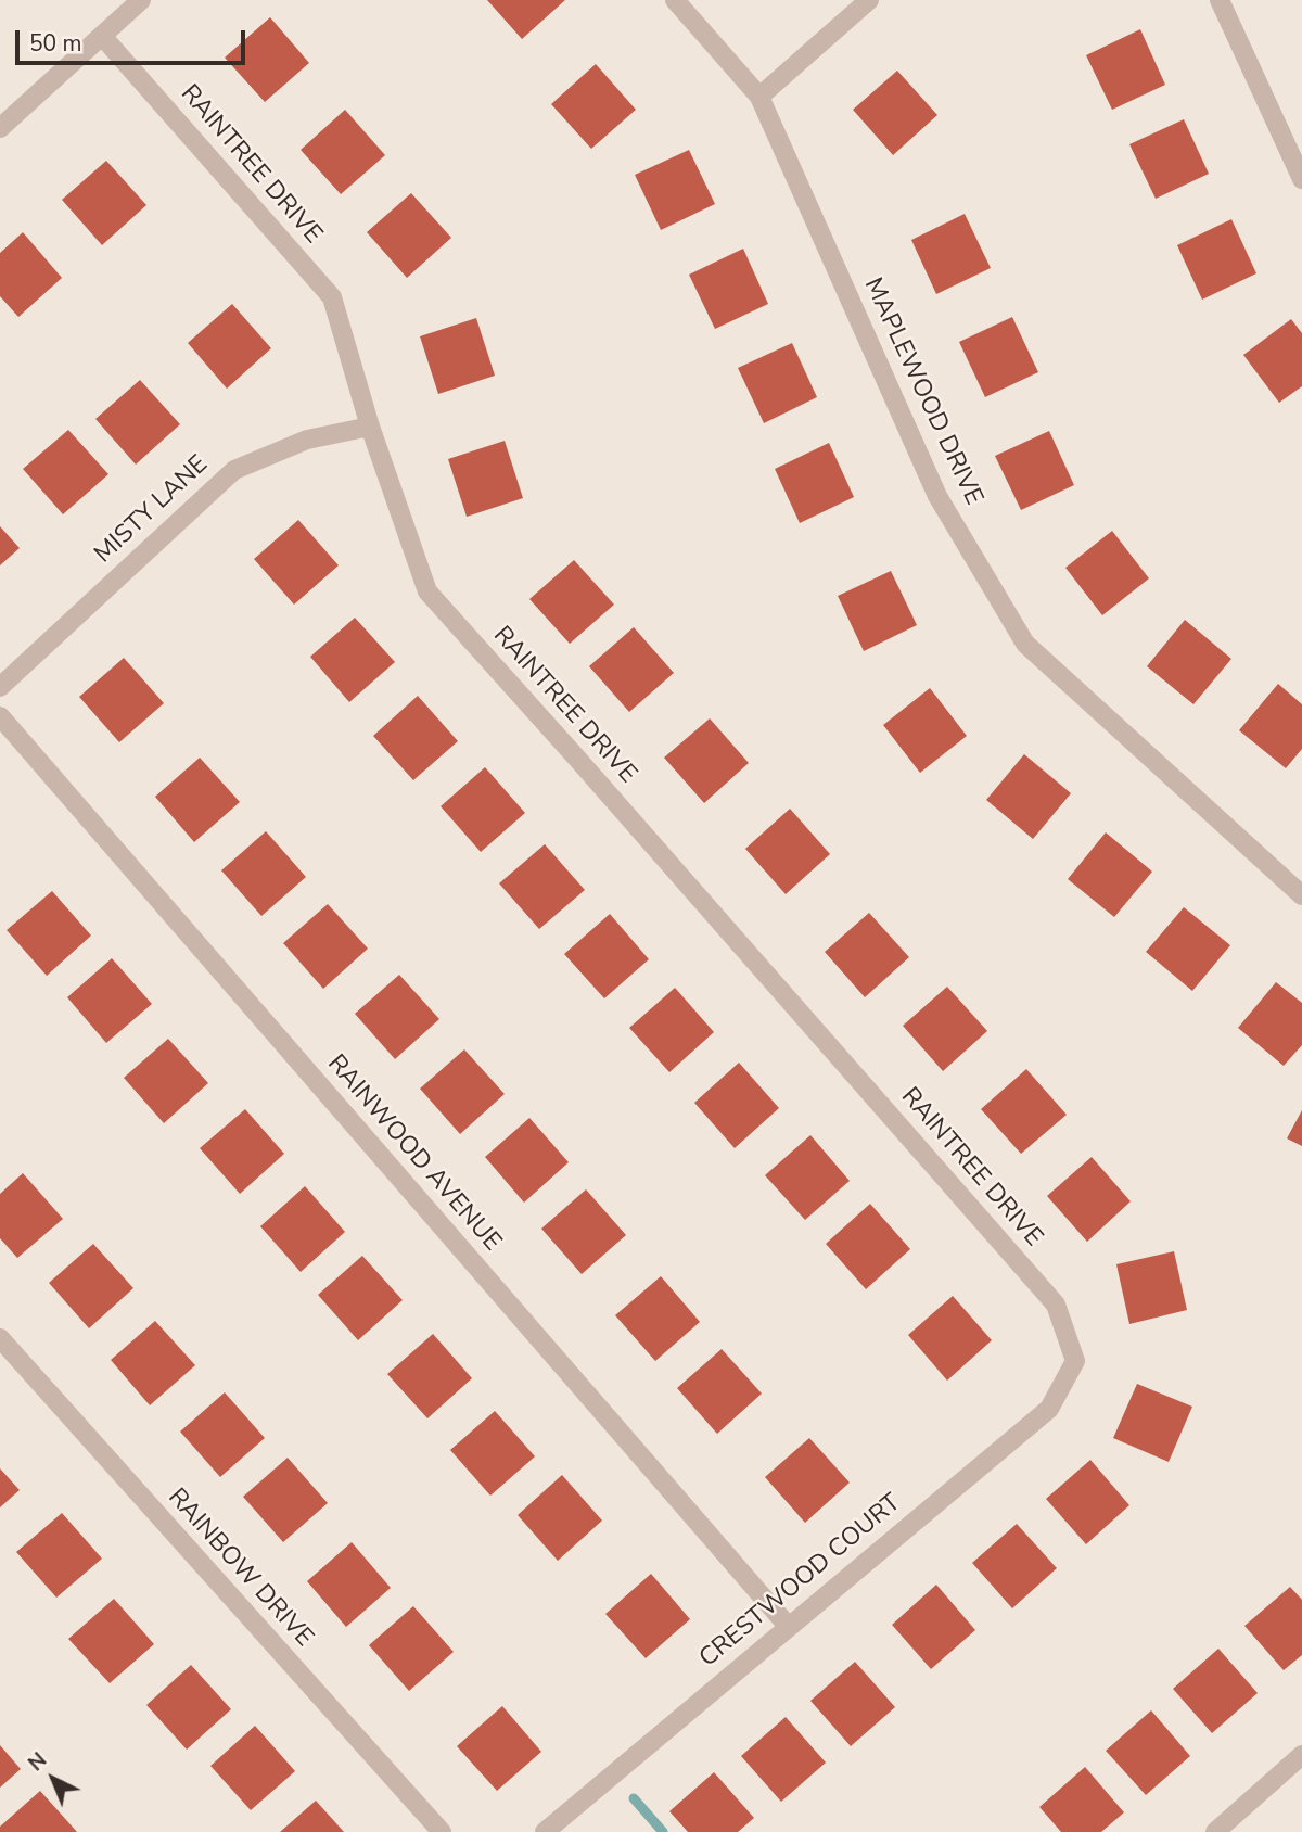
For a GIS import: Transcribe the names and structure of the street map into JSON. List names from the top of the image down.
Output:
{
  "streets": {
    "street": [
      "RAINTREE DRIVE",
      "MAPLEWOOD DRIVE",
      "MISTY LANE",
      "RAINWOOD AVENUE",
      "RAINBOW DRIVE",
      "CRESTWOOD COURT"
    ]
  },
  "crossings": [
    ["RAINTREE DRIVE", "MISTY LANE"],
    ["RAINTREE DRIVE", "CRESTWOOD COURT"],
    ["RAINWOOD AVENUE", "CRESTWOOD COURT"]
  ],
  "scale_bar": "50 m",
  "north": "top left"
}
